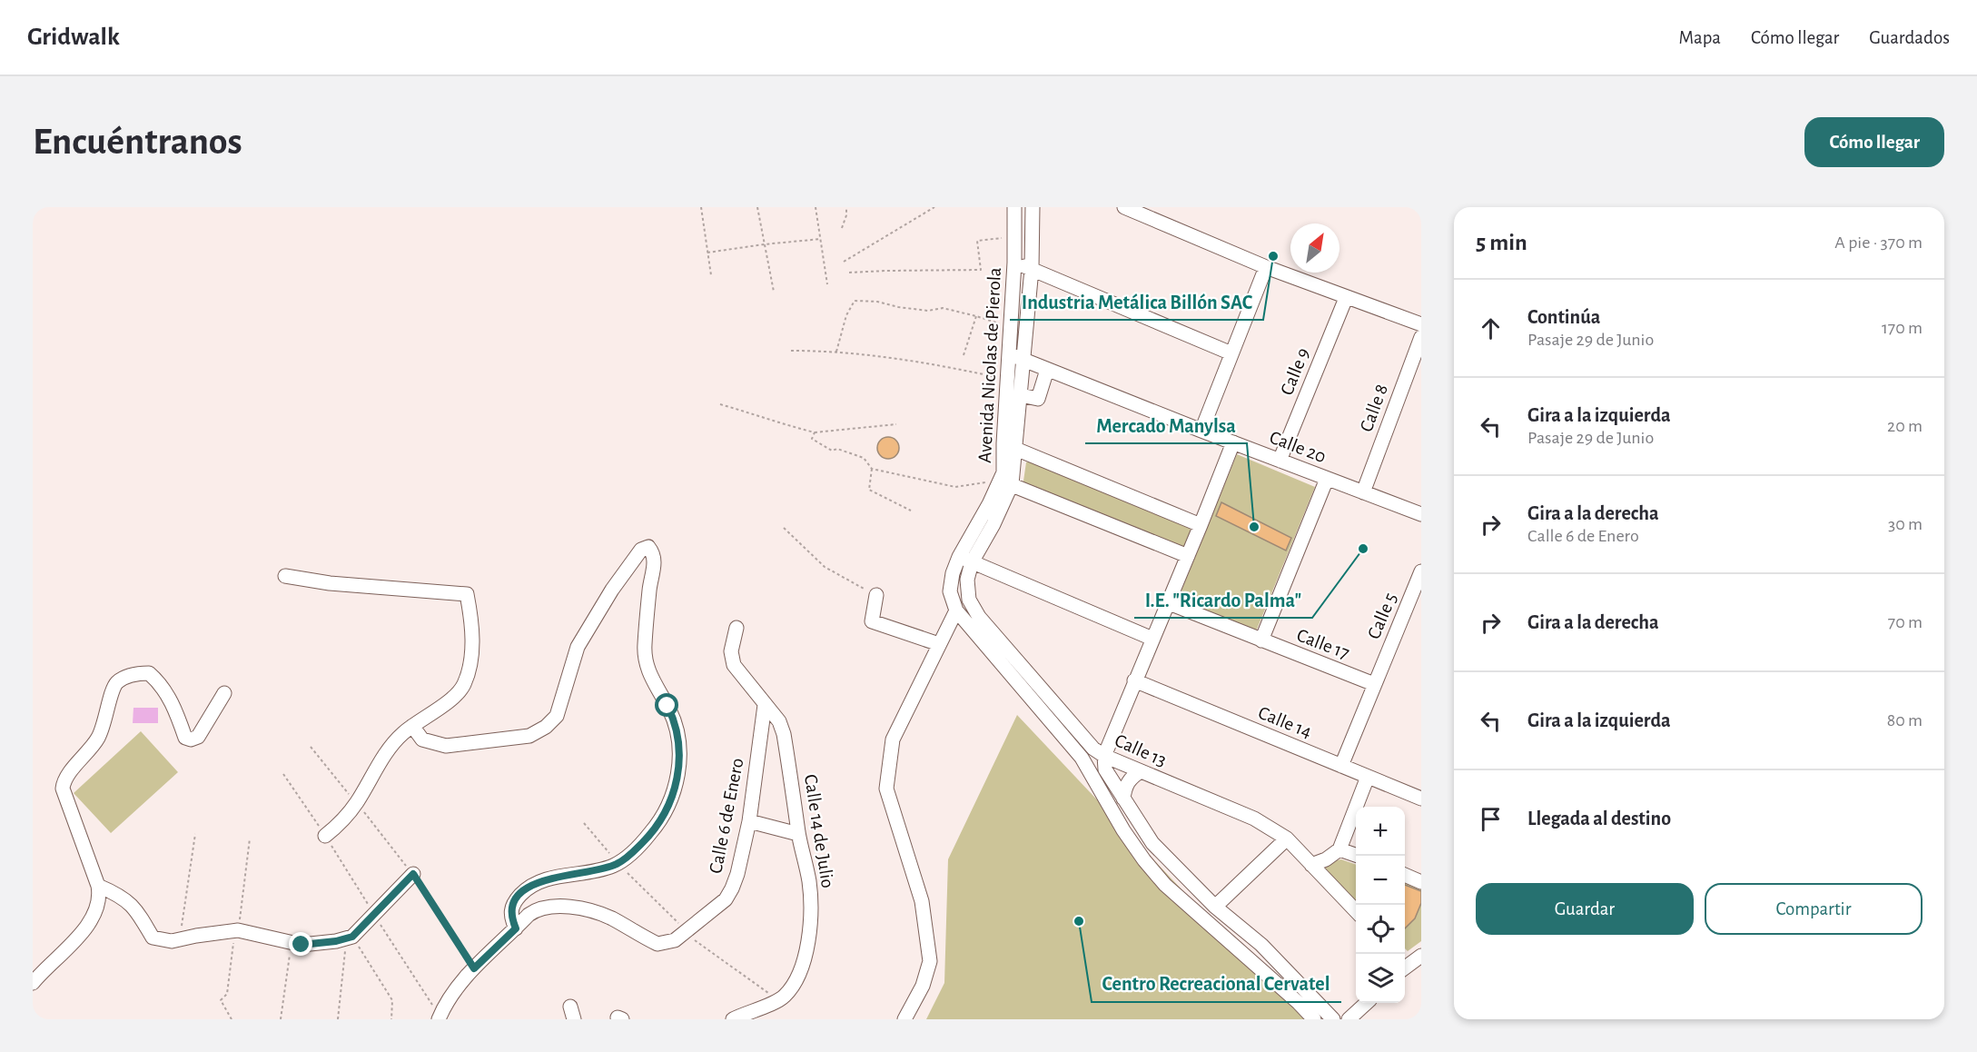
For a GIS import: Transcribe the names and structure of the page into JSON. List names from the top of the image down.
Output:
{
  "streets": {
    "street": [
      "Avenida Nicolas de Pierola",
      "Calle 9",
      "Calle 8",
      "Calle 20",
      "Calle 5",
      "Calle 17",
      "Calle 14",
      "Calle 13",
      "Calle 6 de Enero",
      "Calle 14 de Julio"
    ]
  },
  "crossings": [
    ["Avenida Nicolas de Pierola", "Calle 20"],
    ["Avenida Nicolas de Pierola", "Calle 13"],
    ["Calle 9", "Calle 20"],
    ["Calle 8", "Calle 20"],
    ["Calle 5", "Calle 17"],
    ["Calle 5", "Calle 14"],
    ["Calle 6 de Enero", "Calle 14 de Julio"]
  ],
  "places": [
    "Industria Metálica Billón SAC",
    "Mercado Manylsa",
    "I.E. \"Ricardo Palma\"",
    "Centro Recreacional Cervatel"
  ],
  "north": "top right",
  "page": {
    "header": "Gridwalk",
    "nav": ["Mapa", "Cómo llegar", "Guardados"],
    "buttons": [
      "Cómo llegar",
      ["Guardar", "Compartir"]
    ],
    "title": "Encuéntranos",
    "heading": ["5 min", "A pie · 370 m"],
    "list": [
      ["Continúa", "Pasaje 29 de Junio", "170 m"],
      ["Gira a la izquierda", "Pasaje 29 de Junio", "20 m"],
      ["Gira a la derecha", "Calle 6 de Enero", "30 m"],
      ["Gira a la derecha", "70 m"],
      ["Gira a la izquierda", "80 m"],
      "Llegada al destino"
    ],
    "map_buttons": ["+", "−"]
  }
}
